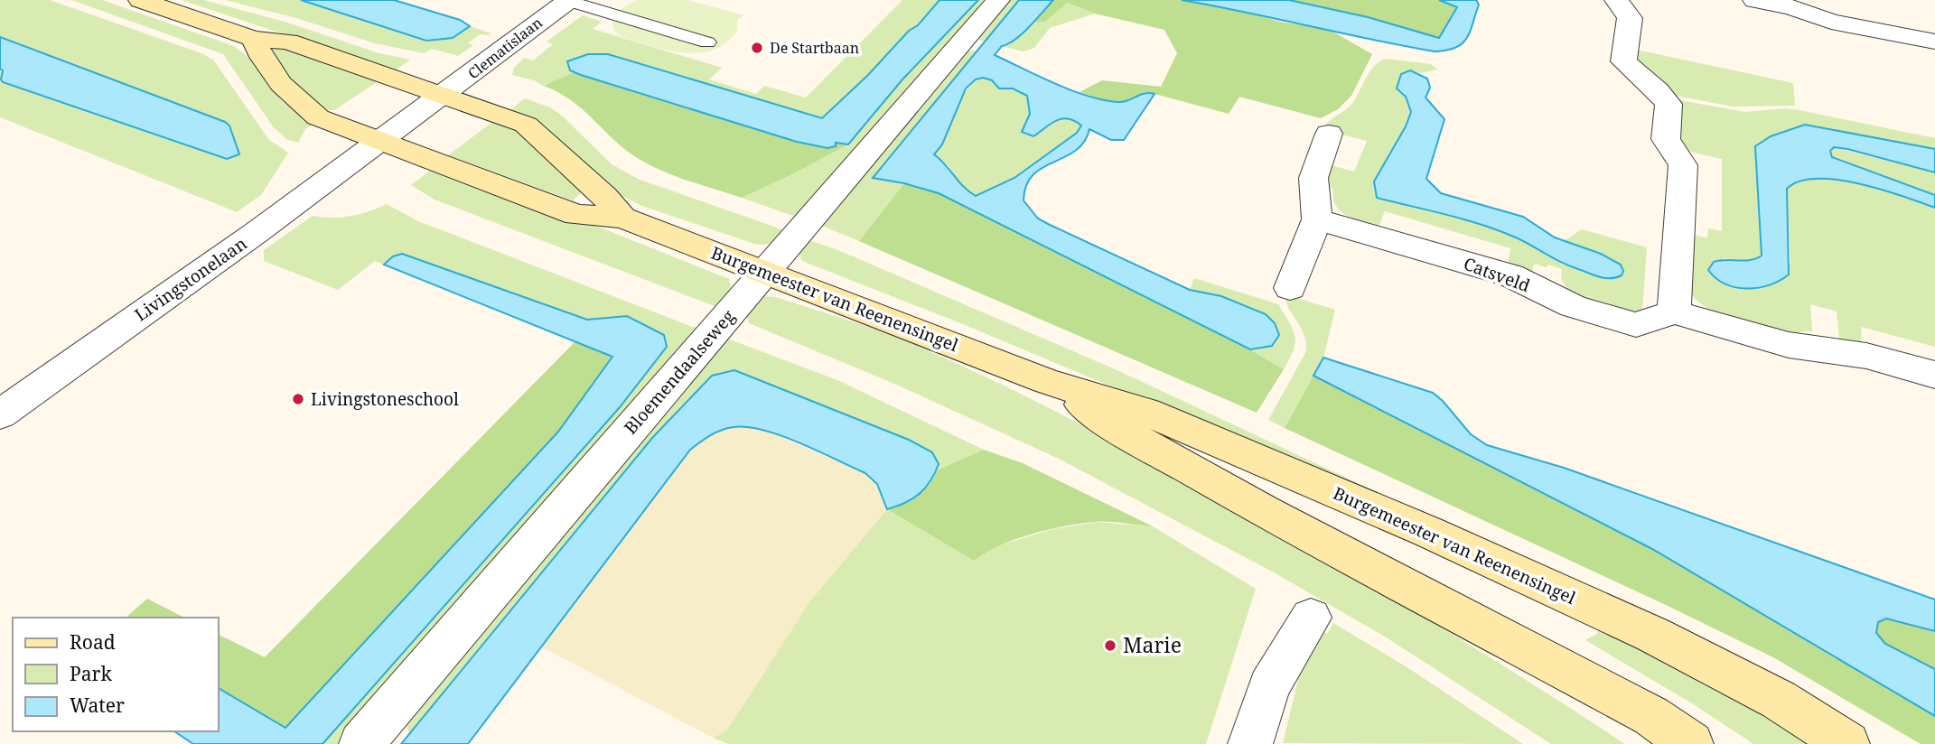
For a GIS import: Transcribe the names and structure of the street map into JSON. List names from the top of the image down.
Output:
{
  "streets": {
    "main road": ["Burgemeester van Reenensingel"],
    "street": [
      "Clematislaan",
      "Catsveld",
      "Livingstonelaan",
      "Bloemendaalseweg"
    ]
  },
  "crossings": [
    ["Clematislaan", "Livingstonelaan"],
    ["Clematislaan", "Burgemeester van Reenensingel"],
    ["Livingstonelaan", "Burgemeester van Reenensingel"],
    ["Burgemeester van Reenensingel", "Bloemendaalseweg"]
  ],
  "places": ["De Startbaan", "Livingstoneschool", "Marie"],
  "legend": ["Road", "Park", "Water"]
}
